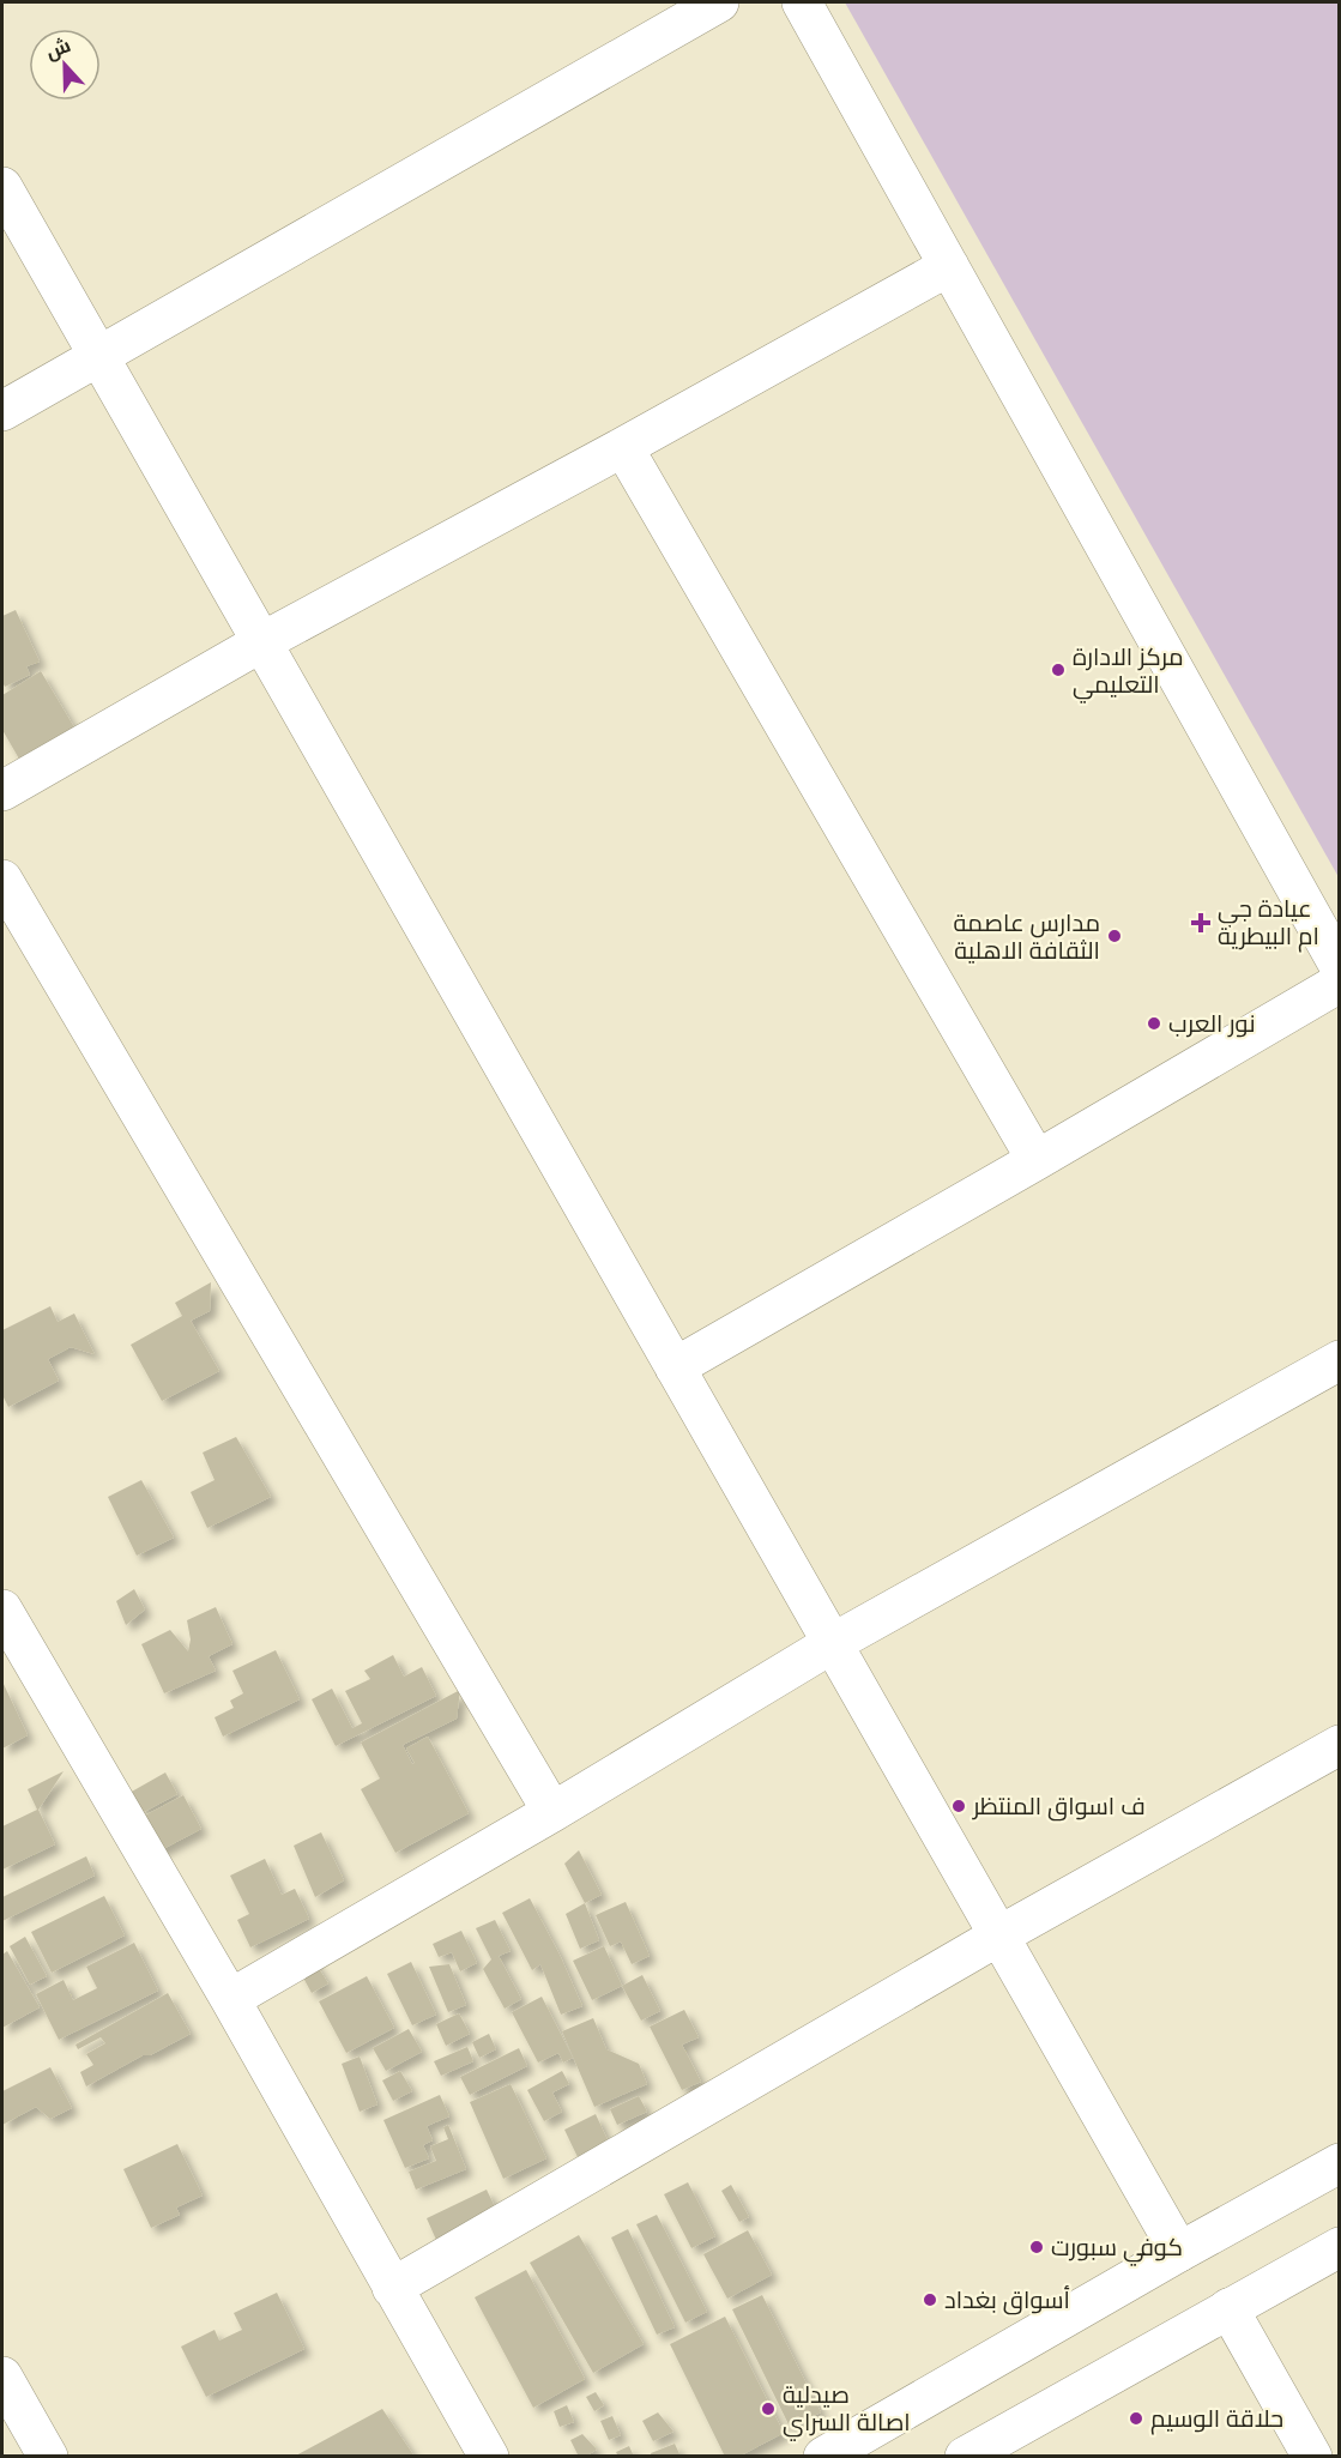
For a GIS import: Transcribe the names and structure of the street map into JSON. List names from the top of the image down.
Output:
{
  "places": {
    "other": [
      "مركز الادارة التعليمي",
      "مدارس عاصمة الثقافة الاهلية",
      "نور العرب",
      "ف اسواق المنتظر",
      "كوفي سبورت",
      "أسواق بغداد",
      "صيدلية اصالة السراي",
      "حلاقة الوسيم"
    ],
    "health": ["عيادة جي ام البيطرية"]
  },
  "north": "top"
}
